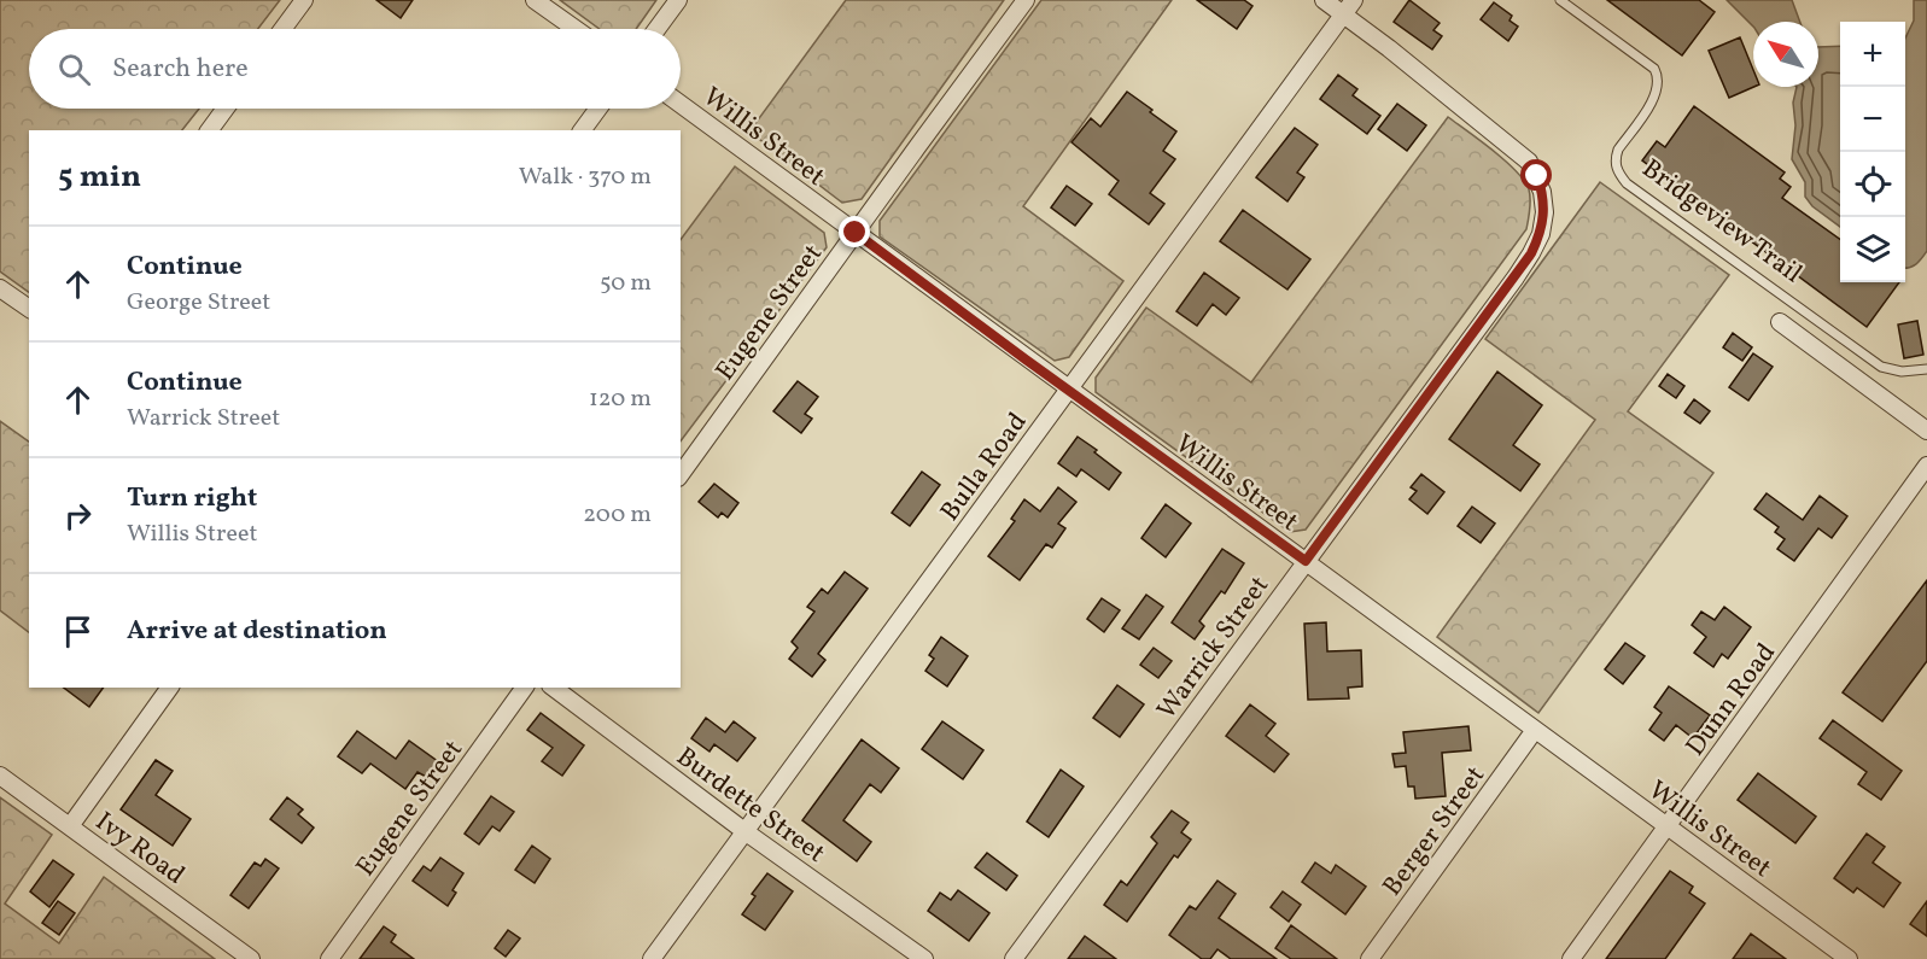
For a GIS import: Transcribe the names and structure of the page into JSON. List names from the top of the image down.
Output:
{
  "streets": {
    "street": [
      "Willis Street",
      "Bridgeview Trail",
      "Eugene Street",
      "Bulla Road",
      "Warrick Street",
      "Dunn Road",
      "Burdette Street",
      "Berger Street",
      "Ivy Road"
    ]
  },
  "crossings": [
    ["Willis Street", "Eugene Street"],
    ["Willis Street", "Bulla Road"],
    ["Willis Street", "Warrick Street"],
    ["Willis Street", "Dunn Road"],
    ["Willis Street", "Berger Street"],
    ["Bulla Road", "Warrick Street"],
    ["Bulla Road", "Burdette Street"]
  ],
  "north": "top left",
  "page": {
    "map_buttons": ["+", "−"],
    "search": "Search here",
    "heading": ["5 min", "Walk · 370 m"],
    "list": [
      ["Continue", "George Street", "50 m"],
      ["Continue", "Warrick Street", "120 m"],
      ["Turn right", "Willis Street", "200 m"],
      "Arrive at destination"
    ]
  }
}
